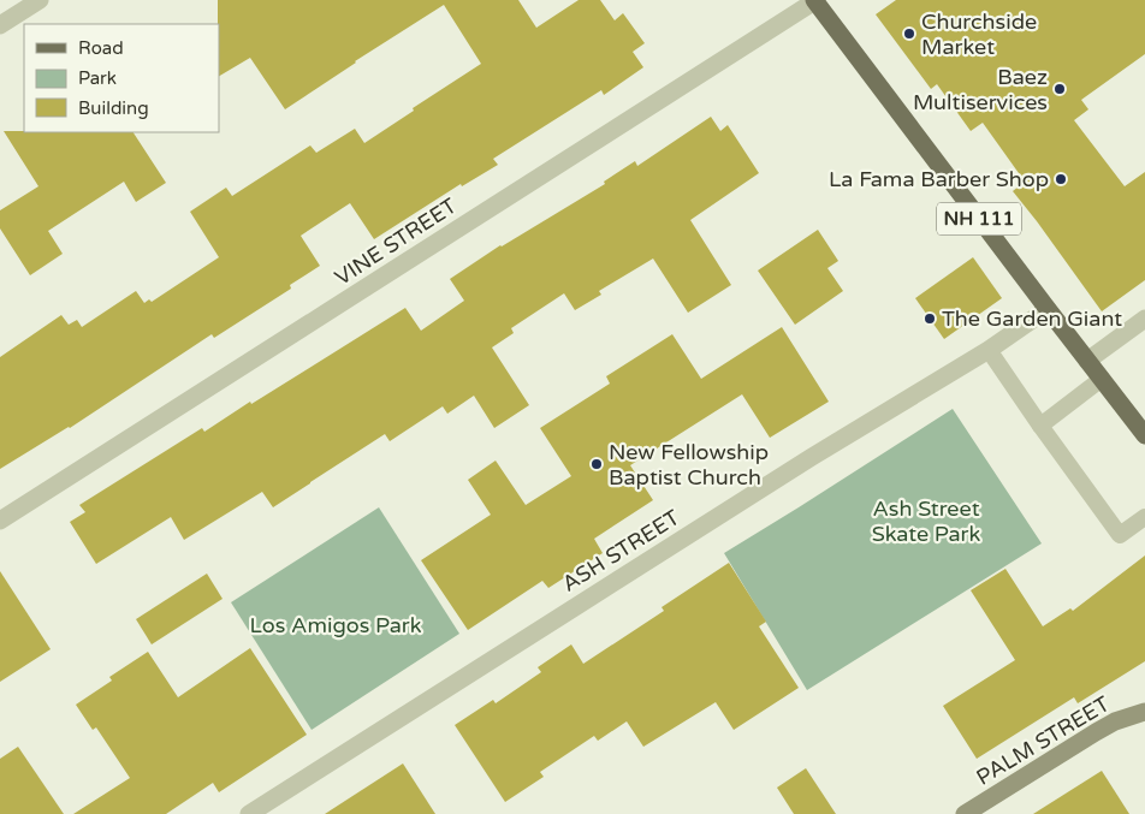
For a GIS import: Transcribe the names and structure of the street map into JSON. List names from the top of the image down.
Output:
{
  "streets": {
    "main road": ["NH 111"],
    "street": ["VINE STREET", "ASH STREET", "PALM STREET"]
  },
  "crossings": [
    ["NH 111", "VINE STREET"],
    ["NH 111", "ASH STREET"]
  ],
  "parks": ["Ash Street Skate Park", "Los Amigos Park"],
  "places": [
    "Churchside Market",
    "Baez Multiservices",
    "La Fama Barber Shop",
    "The Garden Giant",
    "New Fellowship Baptist Church"
  ],
  "legend": ["Road", "Park", "Building"]
}
